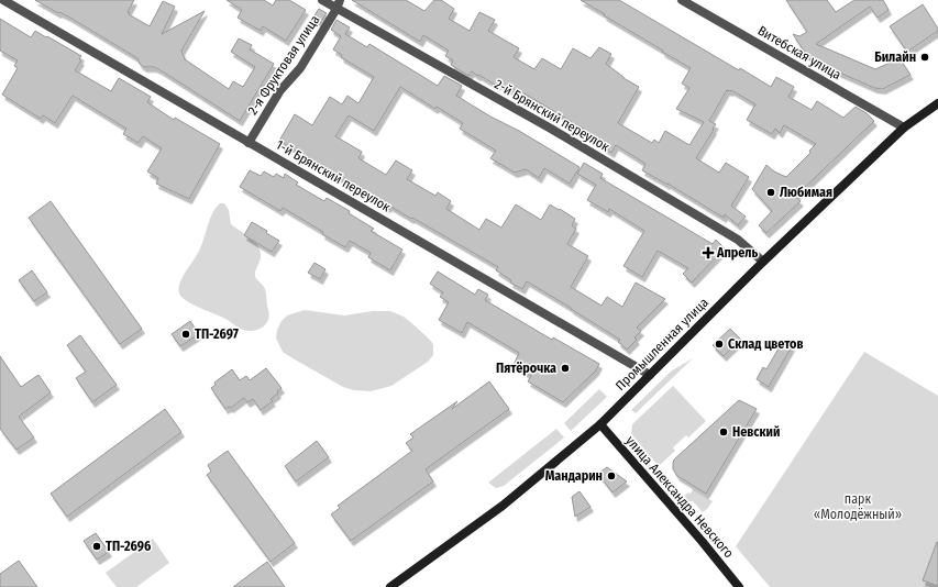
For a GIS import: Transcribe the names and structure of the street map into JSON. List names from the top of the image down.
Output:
{
  "streets": {
    "street": [
      "Витебская улица",
      "2-я Фруктовая улица",
      "2-й Брянский переулок",
      "1-й Брянский переулок",
      "Промышленная улица",
      "улица Александра Невского"
    ]
  },
  "crossings": [
    ["Витебская улица", "Промышленная улица"],
    ["2-я Фруктовая улица", "2-й Брянский переулок"],
    ["2-я Фруктовая улица", "1-й Брянский переулок"],
    ["2-й Брянский переулок", "Промышленная улица"],
    ["1-й Брянский переулок", "Промышленная улица"],
    ["Промышленная улица", "улица Александра Невского"]
  ],
  "parks": ["парк «Молодёжный»"],
  "places": {
    "other": [
      "Билайн",
      "Любимая",
      "ТП-2697",
      "Склад цветов",
      "Пятёрочка",
      "Невский",
      "Мандарин",
      "ТП-2696"
    ],
    "health": ["Апрель"]
  }
}
